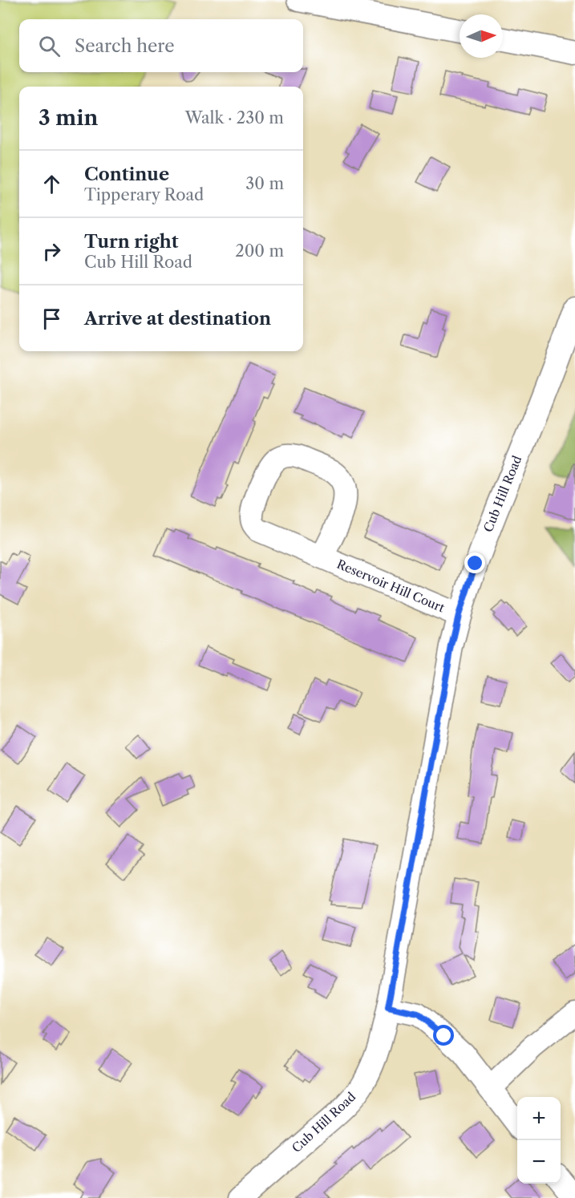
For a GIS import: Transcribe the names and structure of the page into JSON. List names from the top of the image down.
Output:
{
  "streets": {
    "street": ["Cub Hill Road", "Reservoir Hill Court"]
  },
  "crossings": [
    ["Cub Hill Road", "Reservoir Hill Court"]
  ],
  "north": "right",
  "page": {
    "search": "Search here",
    "heading": ["3 min", "Walk · 230 m"],
    "list": [
      ["Continue", "Tipperary Road", "30 m"],
      ["Turn right", "Cub Hill Road", "200 m"],
      "Arrive at destination"
    ],
    "map_buttons": ["+", "−"]
  }
}
